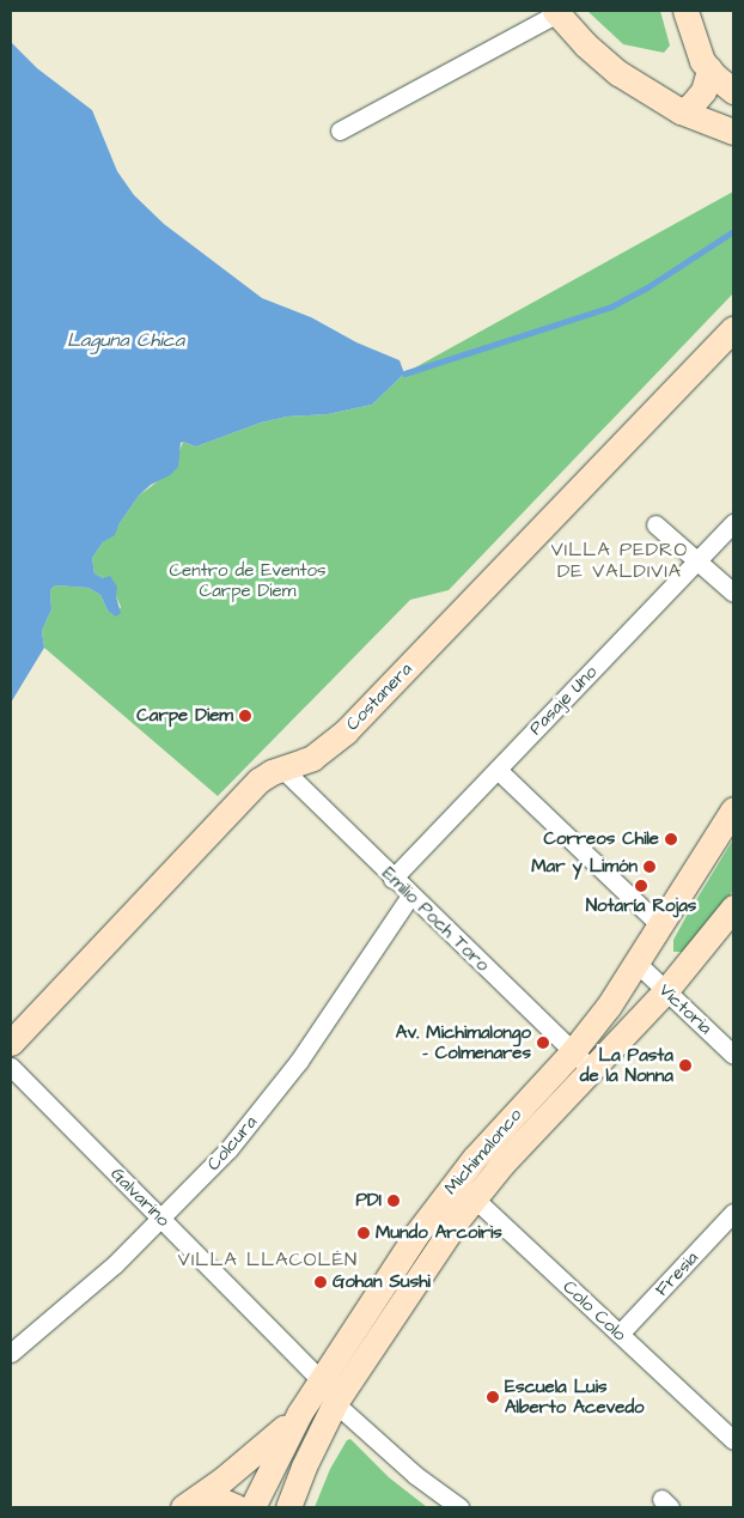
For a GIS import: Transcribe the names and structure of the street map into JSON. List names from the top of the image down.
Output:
{
  "streets": {
    "main road": ["Costanera", "Michimalonco"],
    "street": [
      "Pasaje Uno",
      "Emilio Poch Toro",
      "Victoria",
      "Colcura",
      "Galvarino",
      "Fresia",
      "Colo Colo"
    ]
  },
  "crossings": [
    ["Costanera", "Emilio Poch Toro"],
    ["Pasaje Uno", "Emilio Poch Toro"],
    ["Emilio Poch Toro", "Colcura"],
    ["Emilio Poch Toro", "Michimalonco"],
    ["Victoria", "Michimalonco"],
    ["Colcura", "Galvarino"],
    ["Michimalonco", "Galvarino"],
    ["Michimalonco", "Colo Colo"],
    ["Fresia", "Colo Colo"]
  ],
  "districts": ["VILLA PEDRO DE VALDIVIA", "VILLA LLACOLÉN"],
  "water": ["Laguna Chica"],
  "parks": ["Centro de Eventos Carpe Diem"],
  "places": [
    "Carpe Diem",
    "Correos Chile",
    "Mar y Limón",
    "Notaría Rojas",
    "Av. Michimalongo - Colmenares",
    "La Pasta de la Nonna",
    "PDI",
    "Mundo Arcoiris",
    "Gohan Sushi",
    "Escuela Luis Alberto Acevedo"
  ]
}
